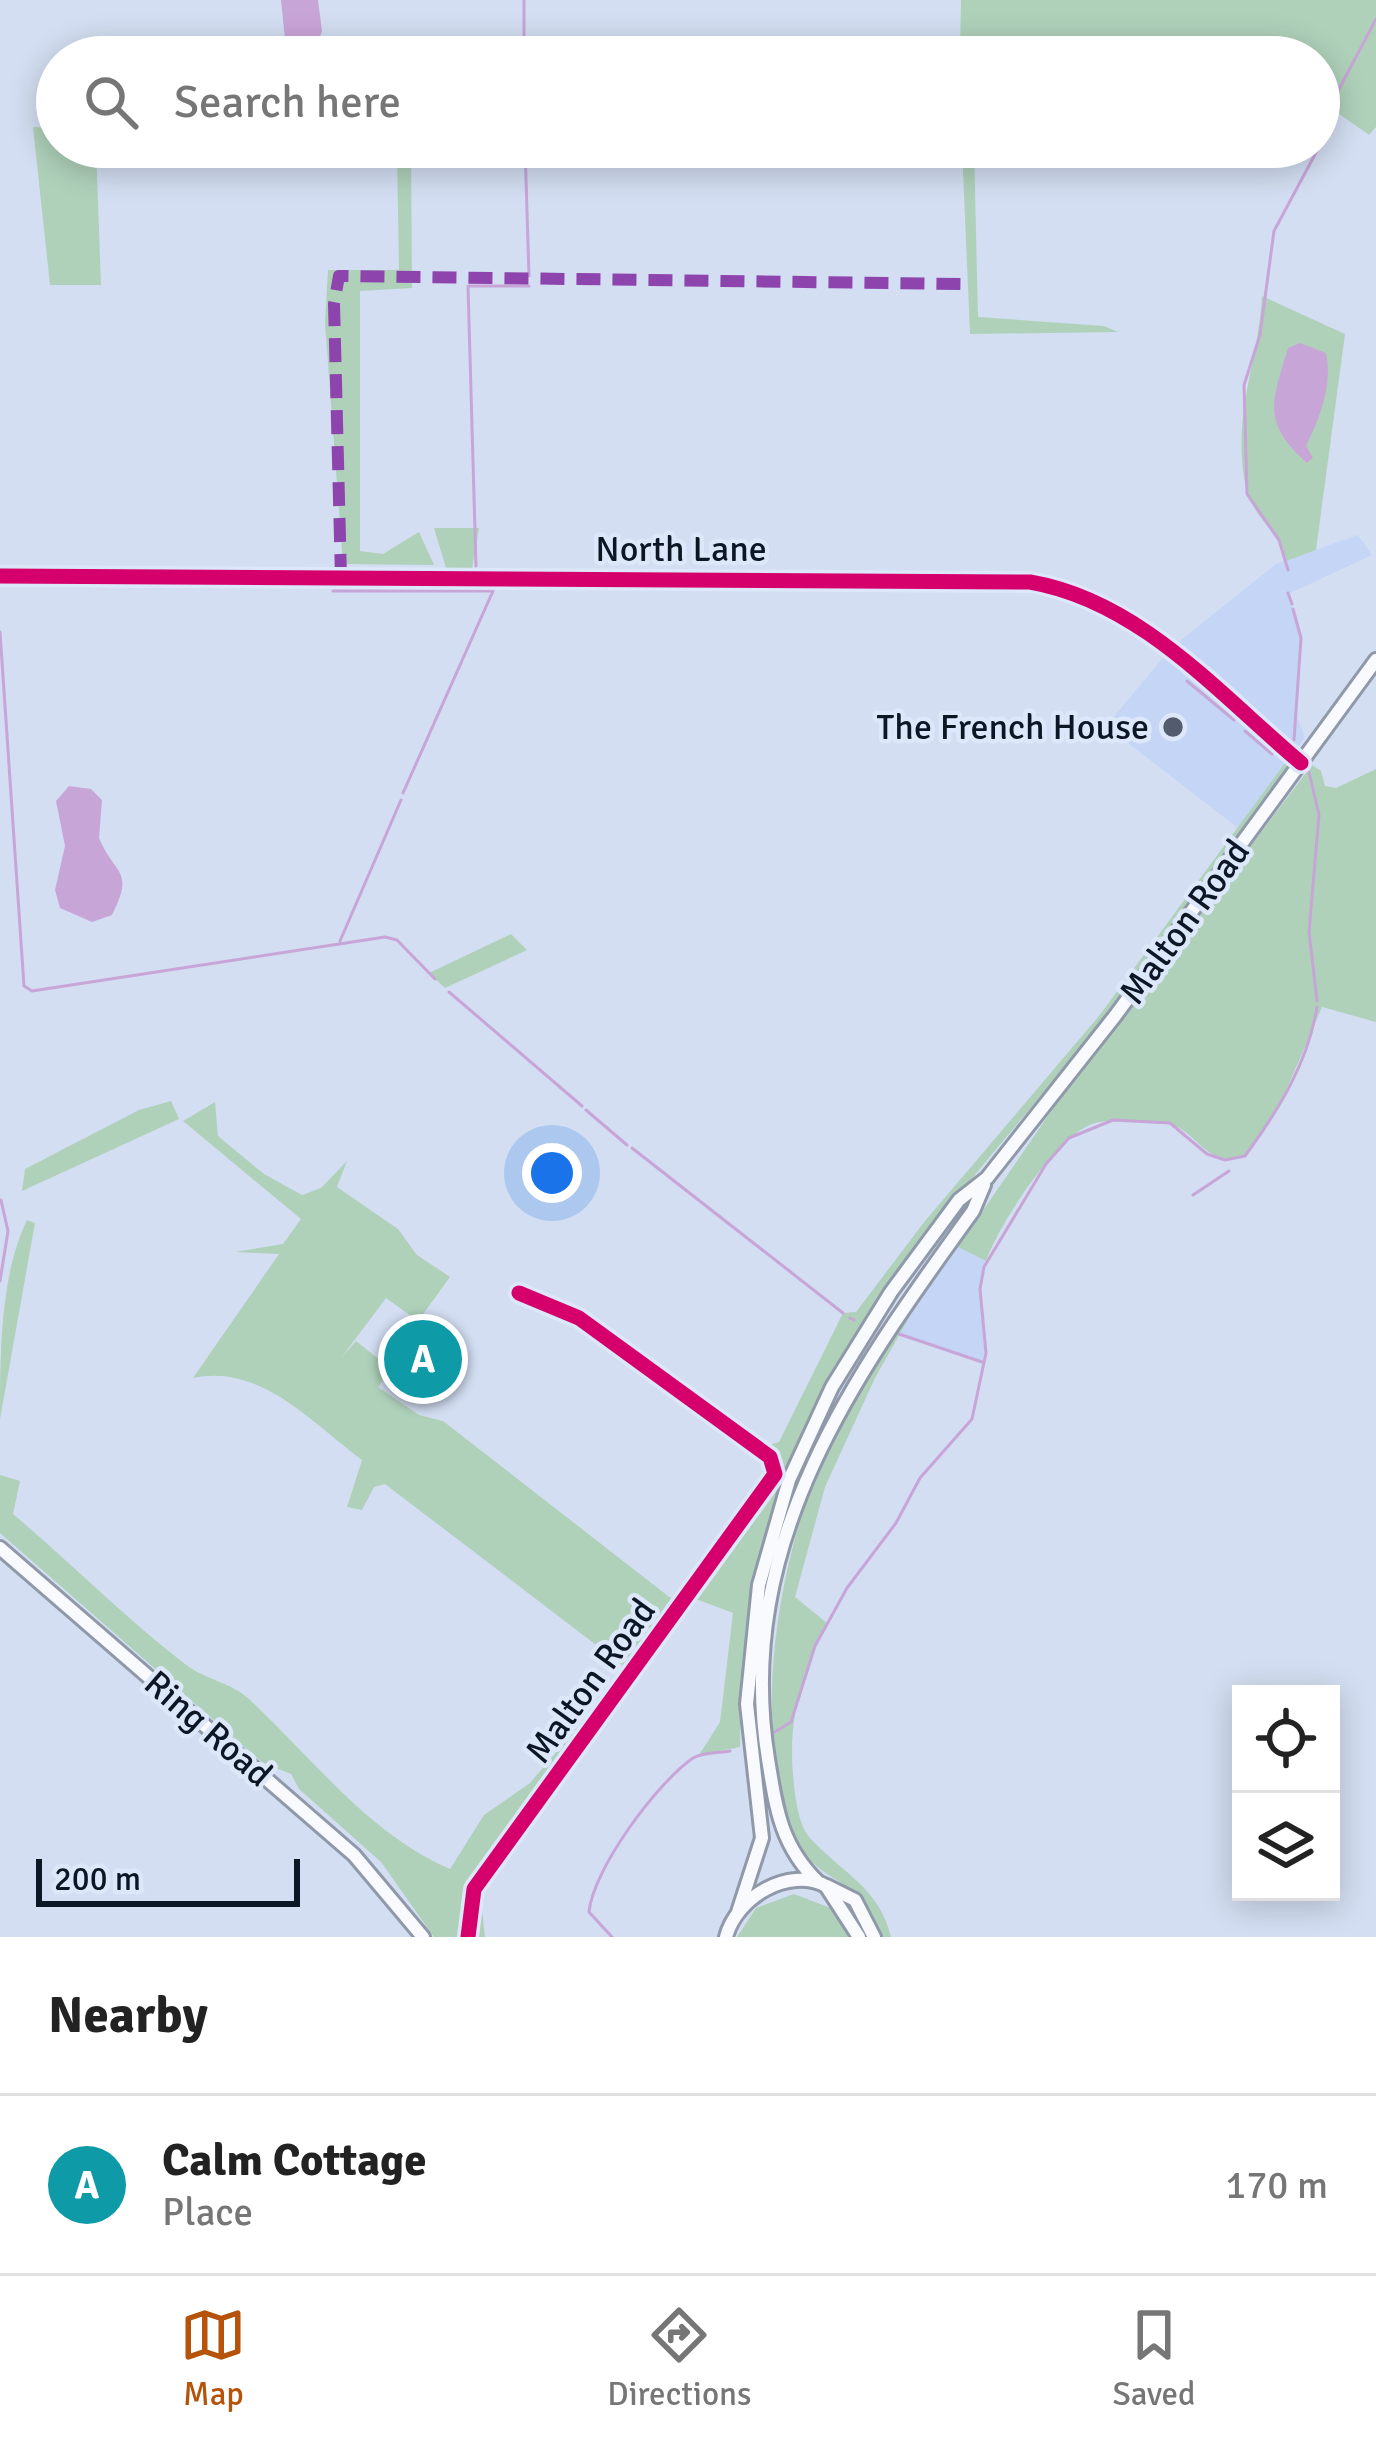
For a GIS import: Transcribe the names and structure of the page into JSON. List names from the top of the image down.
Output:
{
  "streets": {
    "highway": ["Malton Road", "Ring Road"],
    "street": ["North Lane"]
  },
  "crossings": [
    ["North Lane", "Malton Road"]
  ],
  "places": ["The French House"],
  "scale_bar": "200 m",
  "page": {
    "search": "Search here",
    "pins": "A",
    "scale": "200 m",
    "heading": "Nearby",
    "list": [
      {
        "mark": "A",
        "name": "Calm Cottage",
        "note": "Place",
        "value": "170 m"
      }
    ],
    "nav": ["Map", "Directions", "Saved"]
  }
}
